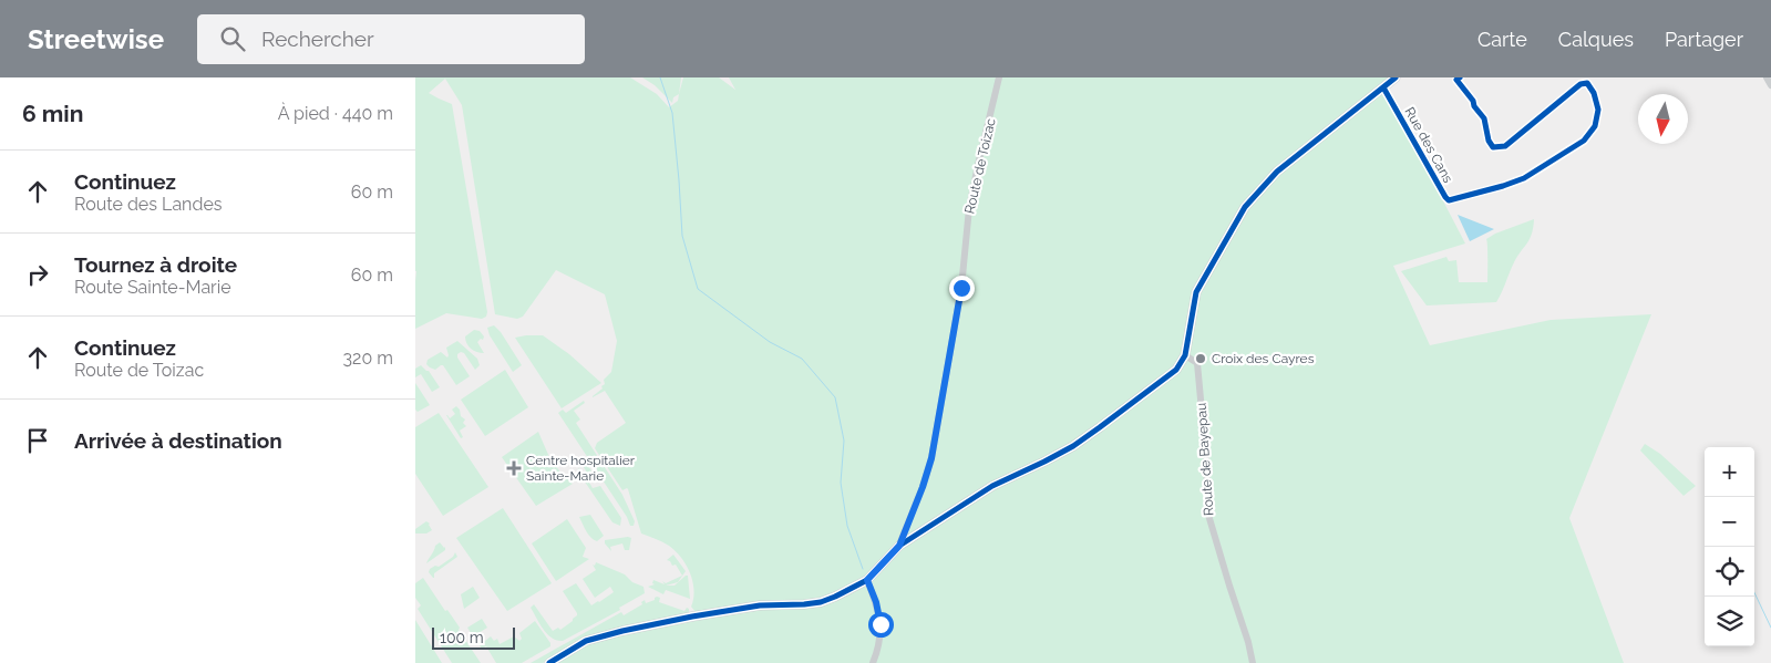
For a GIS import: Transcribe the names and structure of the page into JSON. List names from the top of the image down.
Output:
{
  "streets": {
    "street": ["Rue des Cans", "Route de Toizac", "Route de Bayepau"]
  },
  "places": {
    "other": ["Croix des Cayres"],
    "health": ["Centre hospitalier Sainte-Marie"]
  },
  "scale_bar": "100 m",
  "north": "bottom",
  "page": {
    "header": "Streetwise",
    "search": "Rechercher",
    "nav": ["Carte", "Calques", "Partager"],
    "heading": ["6 min", "À pied · 440 m"],
    "list": [
      ["Continuez", "Route des Landes", "60 m"],
      ["Tournez à droite", "Route Sainte-Marie", "60 m"],
      ["Continuez", "Route de Toizac", "320 m"],
      "Arrivée à destination"
    ],
    "map_buttons": ["+", "−"],
    "scale": "100 m"
  }
}
